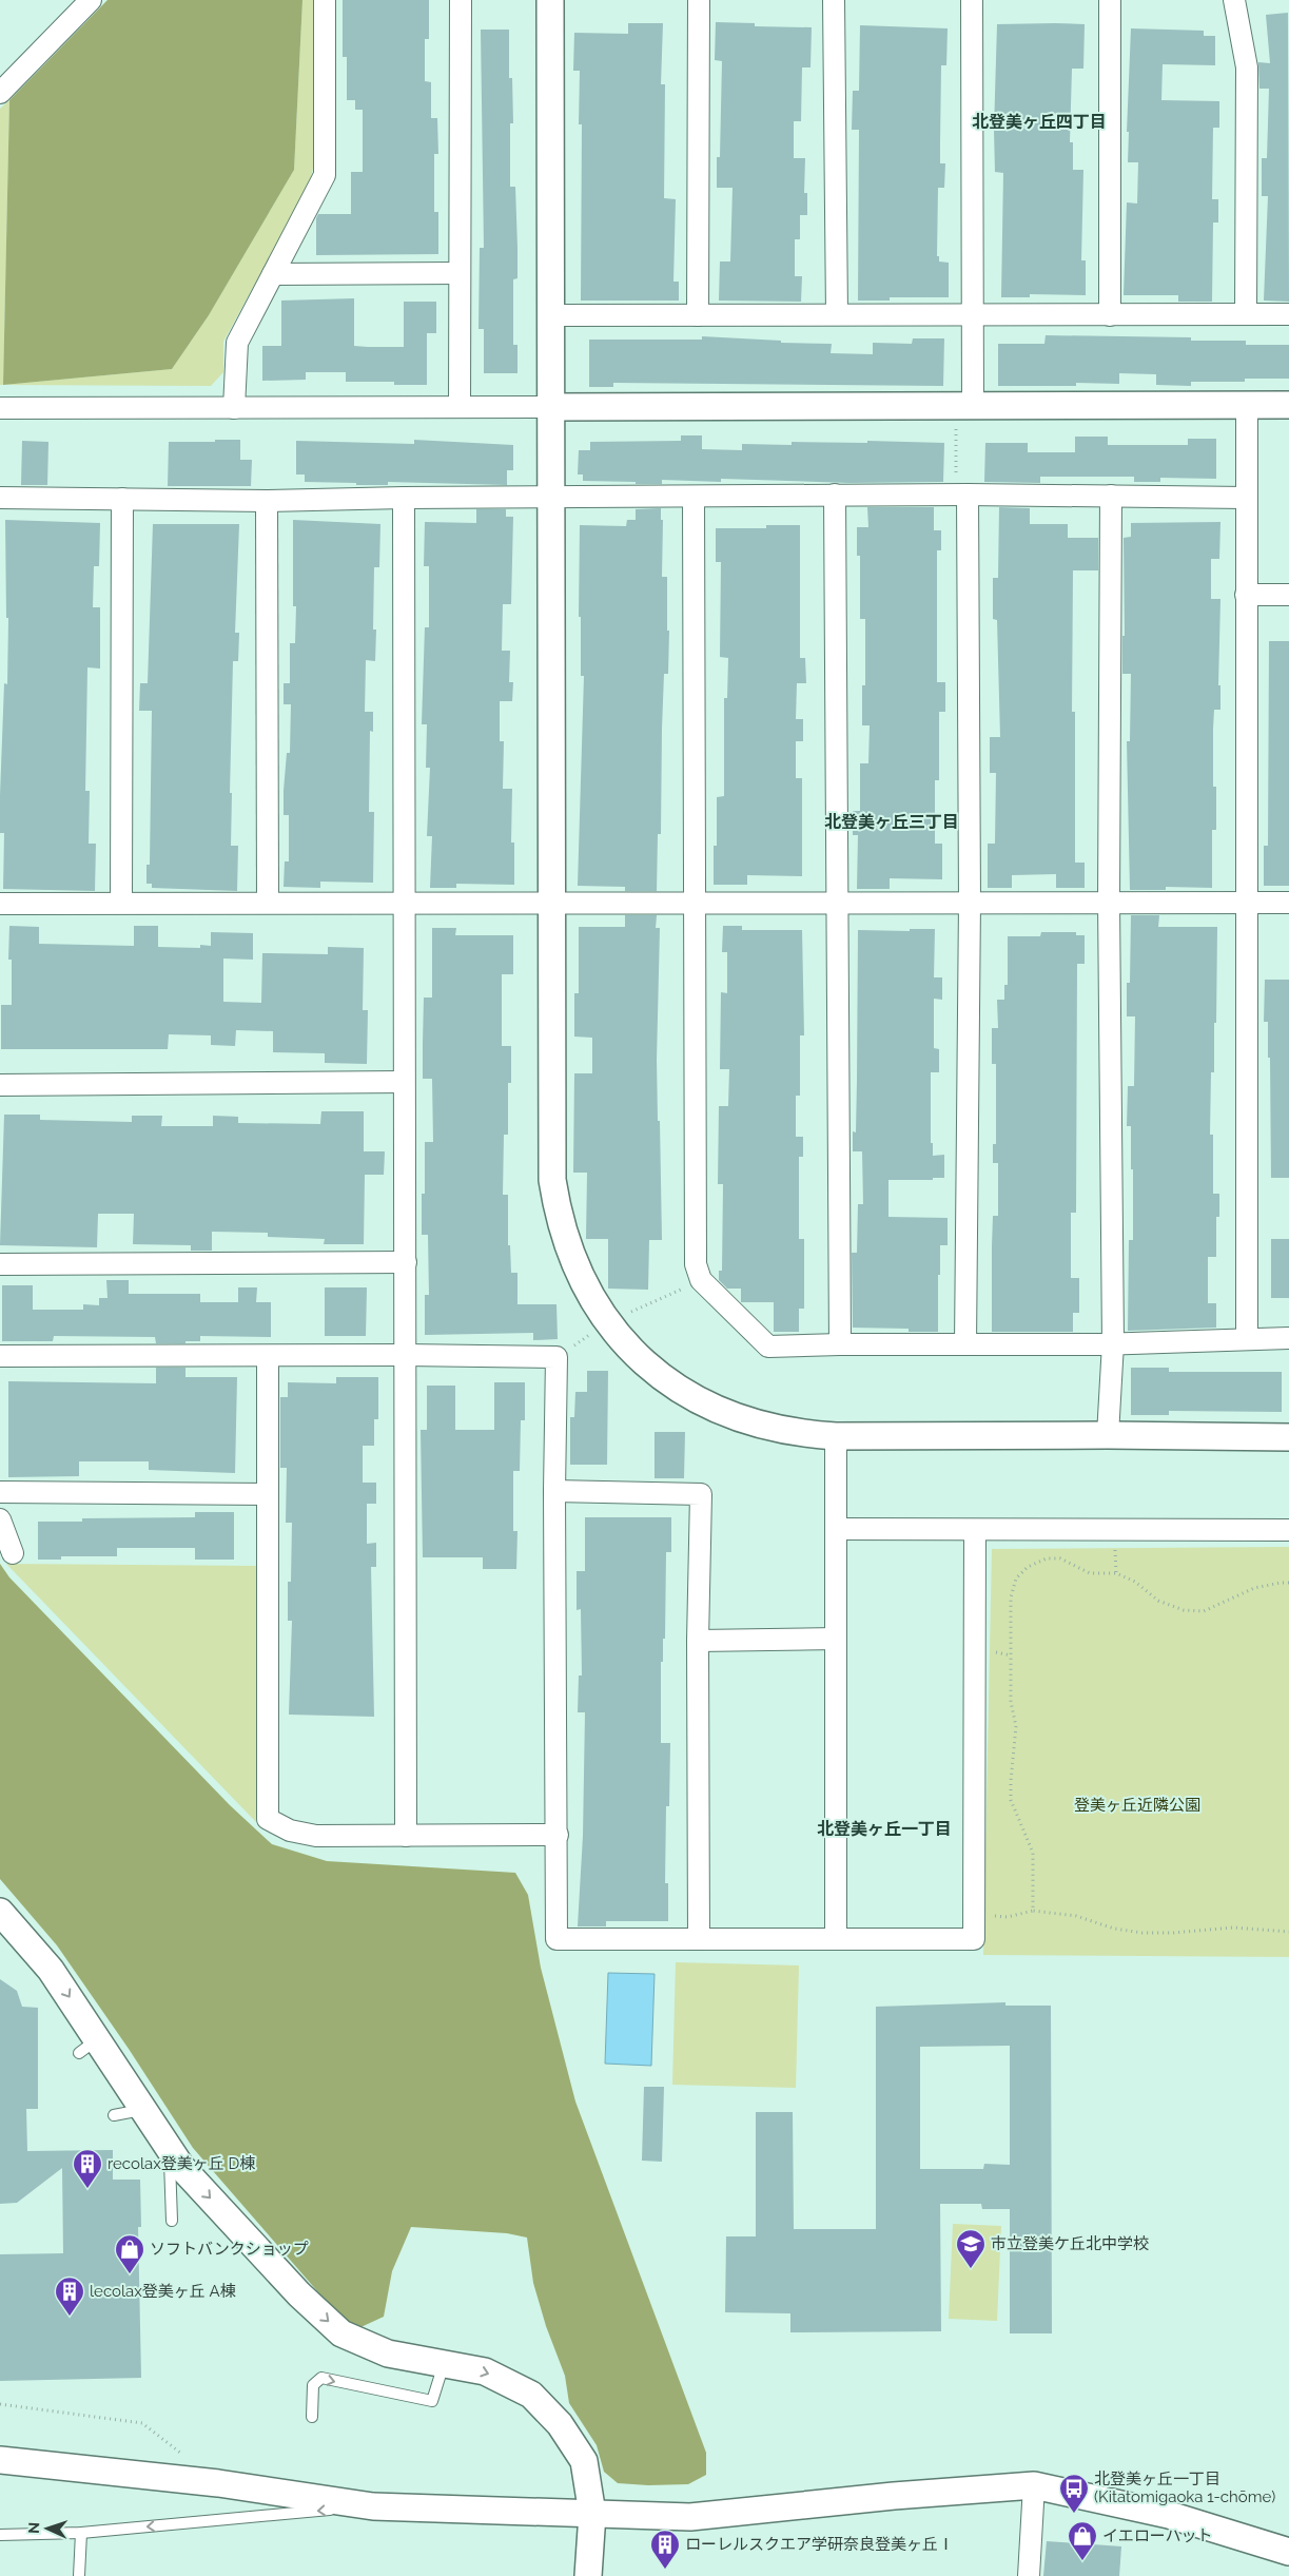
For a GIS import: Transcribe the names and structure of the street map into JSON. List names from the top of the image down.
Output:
{
  "districts": ["北登美ヶ丘四丁目", "北登美ヶ丘三丁目", "北登美ヶ丘一丁目"],
  "parks": ["登美ヶ丘近隣公園"],
  "places": {
    "building": ["recolax登美ヶ丘 D棟", "lecolax登美ヶ丘 A棟", "ローレルスクエア学研奈良登美ヶ丘Ⅰ"],
    "school or university": ["市立登美ケ丘北中学校"],
    "shop": ["ソフトバンクショップ", "イエローハット"],
    "bus stop": ["北登美ヶ丘一丁目 (Kitatomigaoka 1-chōme)"]
  },
  "north": "left"
}
